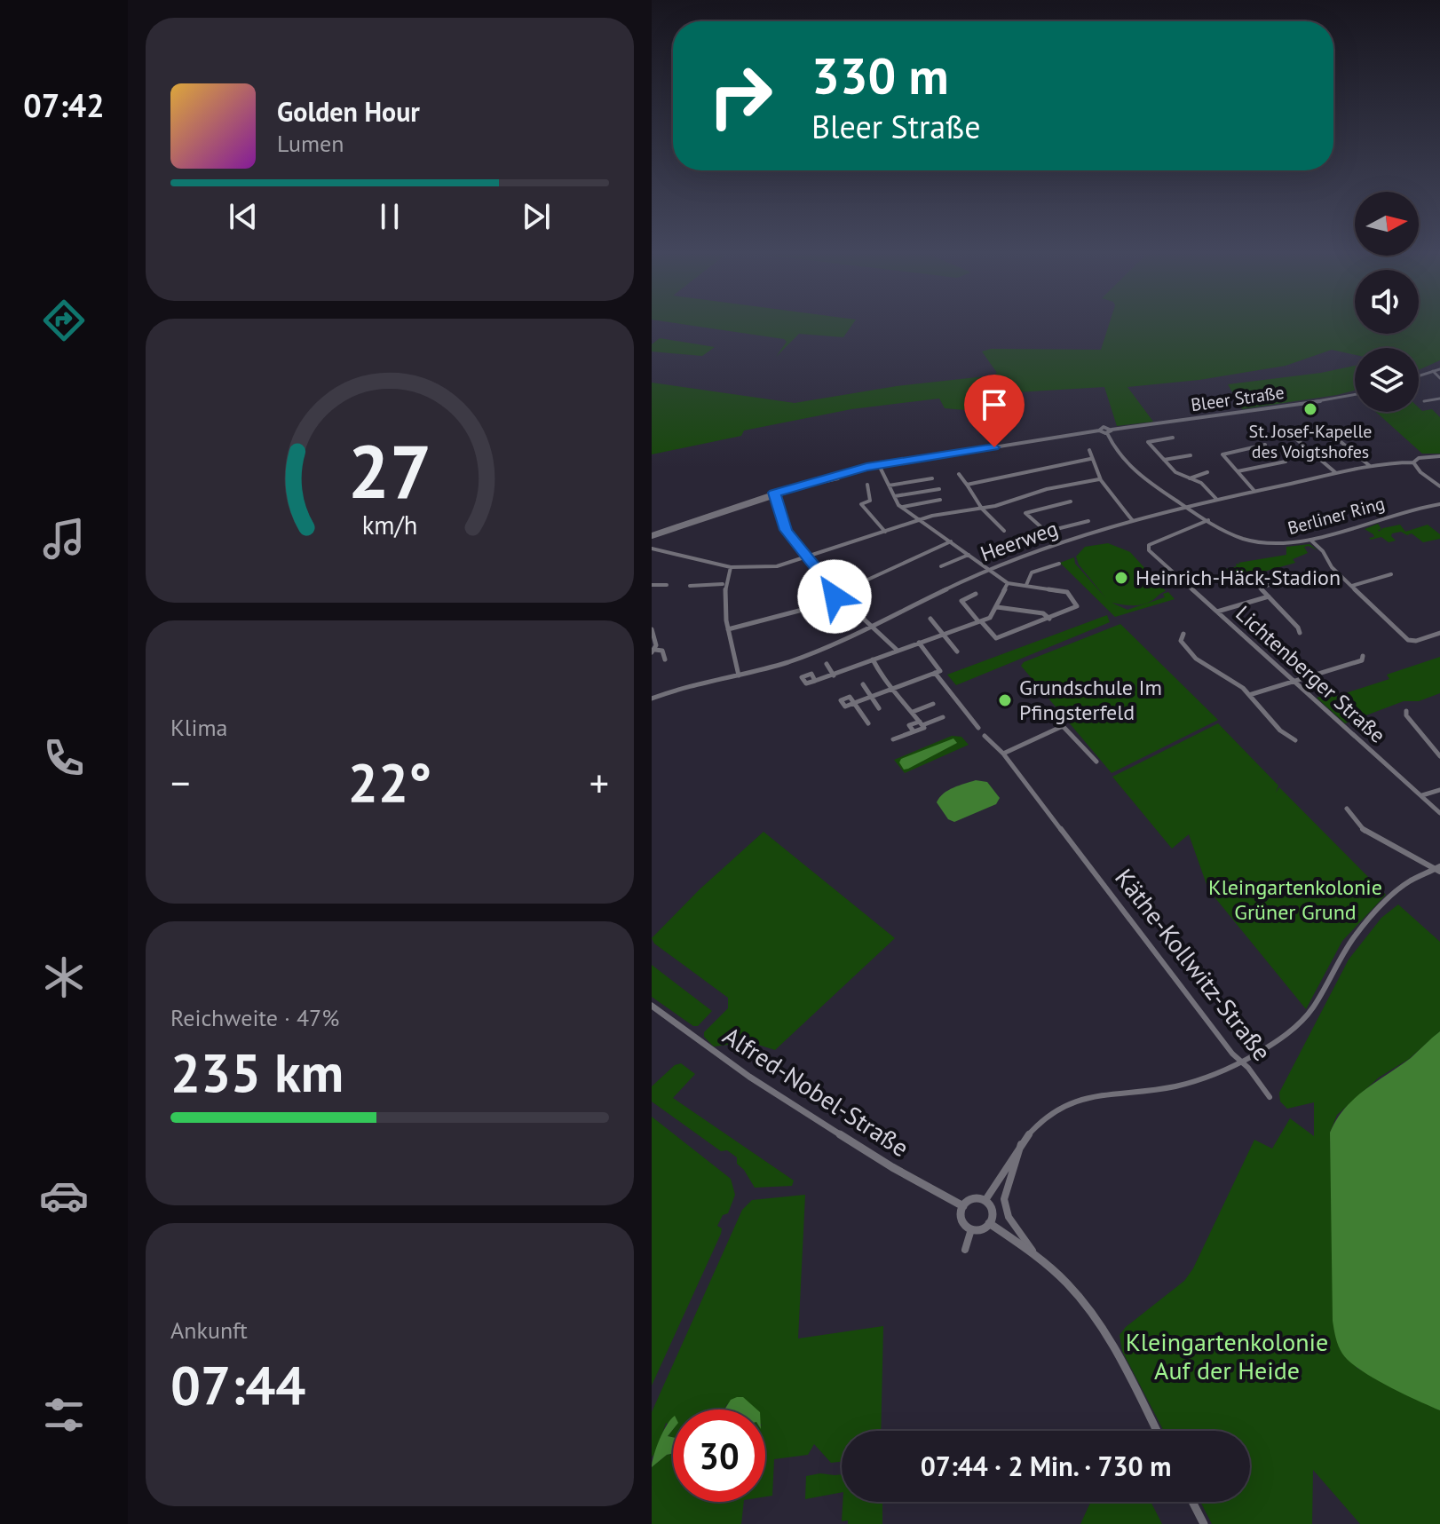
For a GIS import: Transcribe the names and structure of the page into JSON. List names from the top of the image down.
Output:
{
  "streets": {
    "street": [
      "Bleer Straße",
      "Berliner Ring",
      "Heerweg",
      "Lichtenberger Straße",
      "Käthe-Kollwitz-Straße",
      "Alfred-Nobel-Straße"
    ]
  },
  "crossings": [
    ["Bleer Straße", "Berliner Ring"],
    ["Berliner Ring", "Heerweg"],
    ["Berliner Ring", "Lichtenberger Straße"]
  ],
  "parks": ["Kleingartenkolonie Grüner Grund", "Kleingartenkolonie Auf der Heide"],
  "places": ["St. Josef-Kapelle des Voigtshofes", "Heinrich-Häck-Stadion", "Grundschule Im Pfingsterfeld"],
  "north": "right",
  "page": {
    "tabs": "07:42",
    "turn": ["330 m", "Bleer Straße"],
    "song": ["Golden Hour", "Lumen"],
    "tile": [
      "Klima",
      ["Reichweite · 47%", "235 km"],
      ["Ankunft", "07:44"]
    ],
    "heat": ["−", "22°", "+"],
    "limit": "30",
    "trip": "07:44 · 2 Min. · 730 m",
    "gauge": ["27", "km/h"]
  }
}
